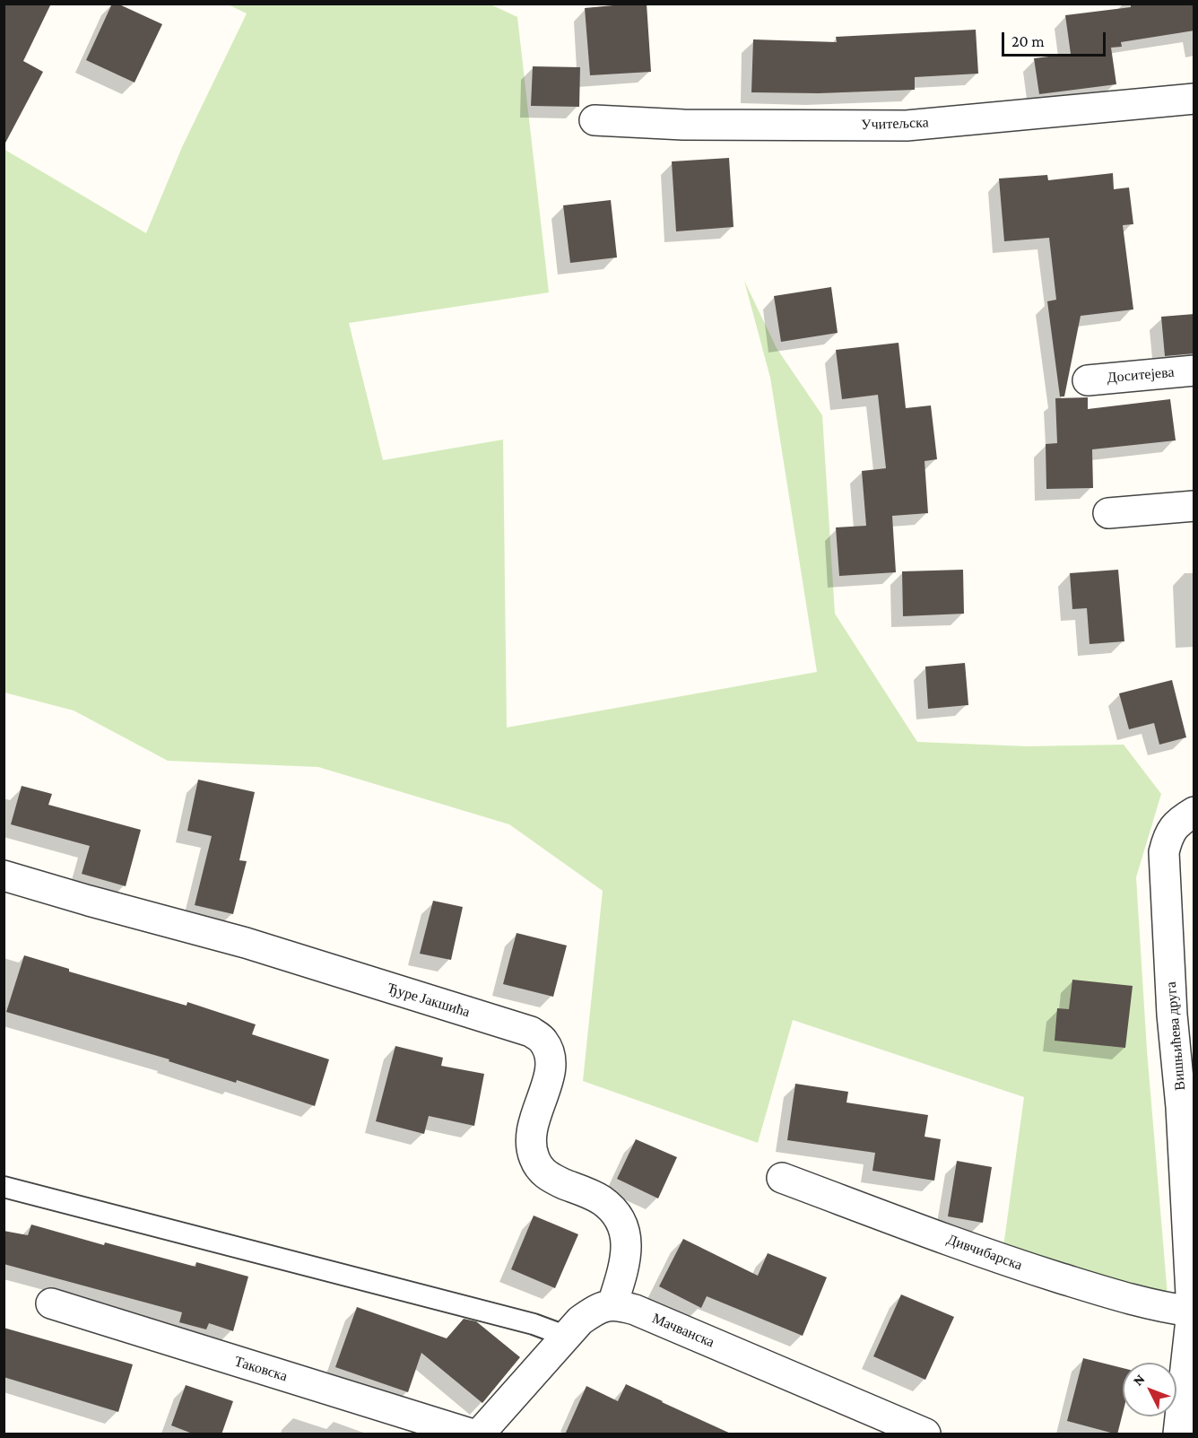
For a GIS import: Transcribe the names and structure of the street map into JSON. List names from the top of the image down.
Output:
{
  "streets": {
    "street": [
      "Учитељска",
      "Доситејева",
      "Ђуре Јакшића",
      "Вишњићева друга",
      "Дивчибарска",
      "Мачванска",
      "Таковска"
    ]
  },
  "crossings": [
    ["Ђуре Јакшића", "Мачванска"],
    ["Вишњићева друга", "Дивчибарска"]
  ],
  "scale_bar": "20 m",
  "north": "top left"
}
